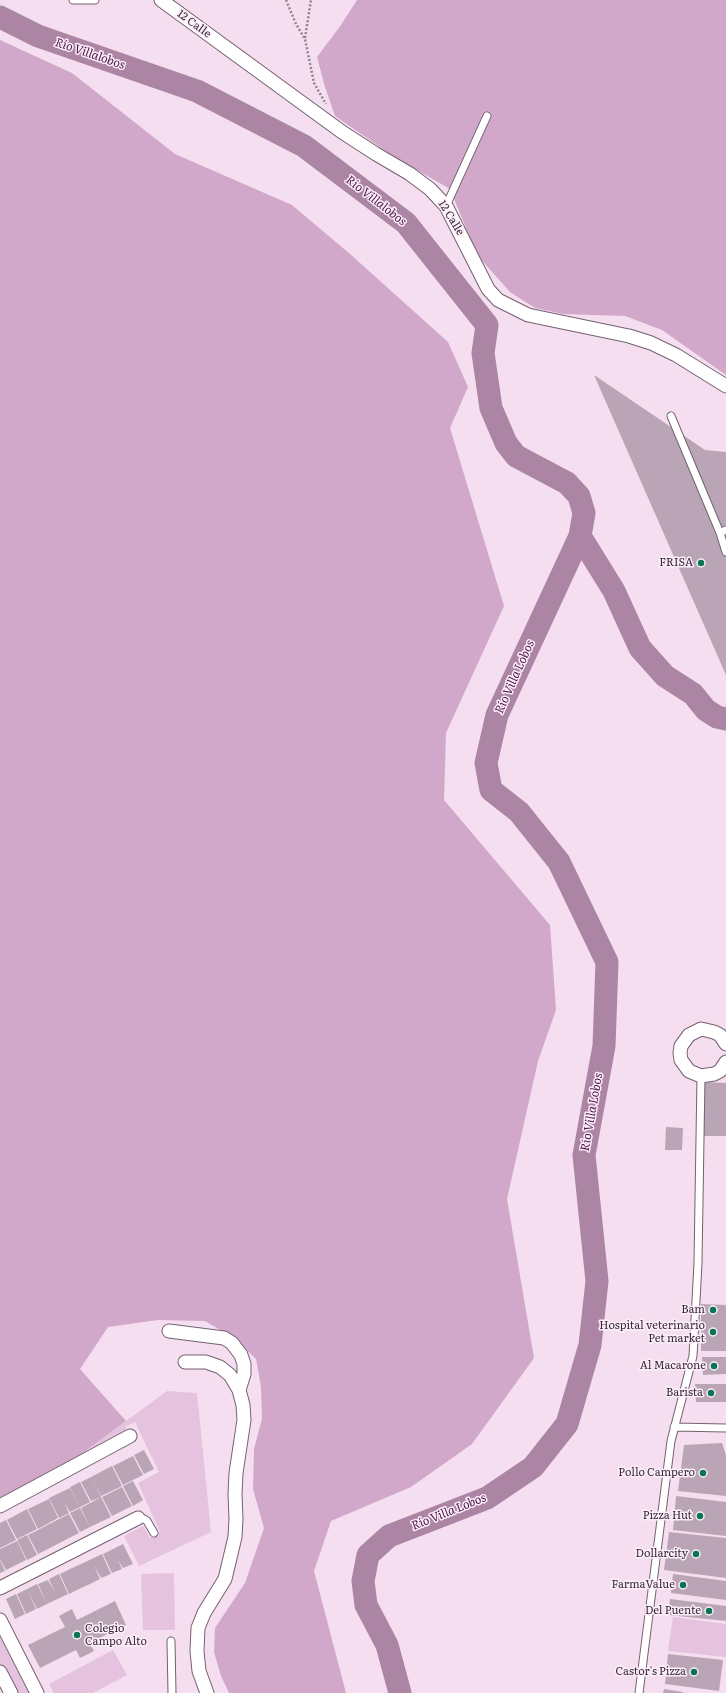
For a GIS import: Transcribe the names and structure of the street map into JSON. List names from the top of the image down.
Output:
{
  "streets": {
    "street": ["12 Calle"]
  },
  "water": ["Río Villalobos", "Río Villa Lobos"],
  "places": [
    "FRISA",
    "Bam",
    "Hospital veterinario Pet market",
    "Al Macarone",
    "Barista",
    "Pollo Campero",
    "Pizza Hut",
    "Dollarcity",
    "FarmaValue",
    "Del Puente",
    "Colegio Campo Alto",
    "Castor's Pizza"
  ]
}
